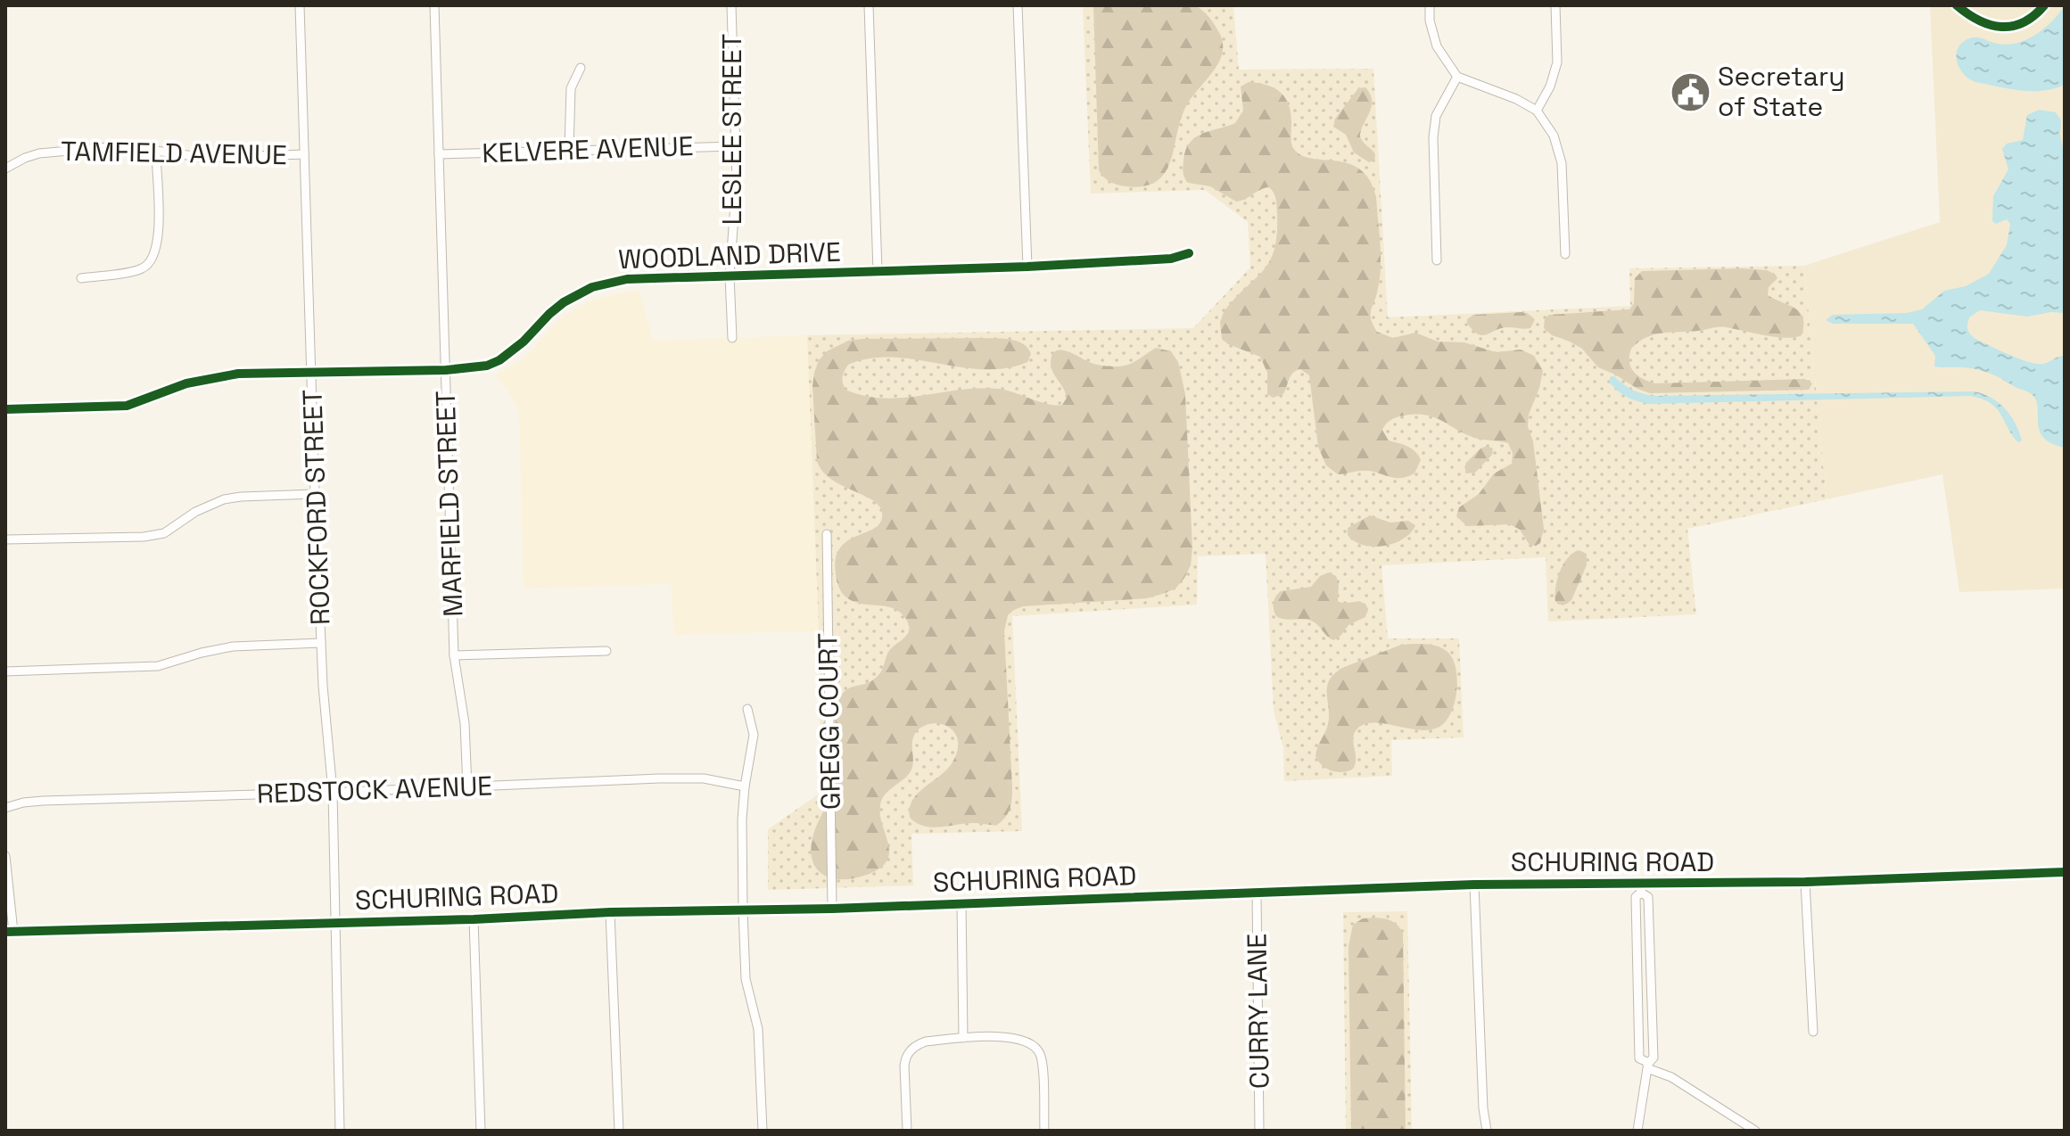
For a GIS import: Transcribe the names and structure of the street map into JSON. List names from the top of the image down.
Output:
{
  "streets": {
    "street": [
      "LESLEE STREET",
      "KELVERE AVENUE",
      "TAMFIELD AVENUE",
      "WOODLAND DRIVE",
      "MARFIELD STREET",
      "ROCKFORD STREET",
      "GREGG COURT",
      "REDSTOCK AVENUE",
      "SCHURING ROAD",
      "CURRY LANE"
    ]
  },
  "crossings": [
    ["LESLEE STREET", "KELVERE AVENUE"],
    ["LESLEE STREET", "WOODLAND DRIVE"],
    ["KELVERE AVENUE", "MARFIELD STREET"],
    ["TAMFIELD AVENUE", "ROCKFORD STREET"],
    ["WOODLAND DRIVE", "MARFIELD STREET"],
    ["WOODLAND DRIVE", "ROCKFORD STREET"],
    ["MARFIELD STREET", "REDSTOCK AVENUE"],
    ["ROCKFORD STREET", "REDSTOCK AVENUE"],
    ["ROCKFORD STREET", "SCHURING ROAD"],
    ["GREGG COURT", "SCHURING ROAD"],
    ["SCHURING ROAD", "CURRY LANE"]
  ],
  "places": {
    "public building": ["Secretary of State"]
  }
}
